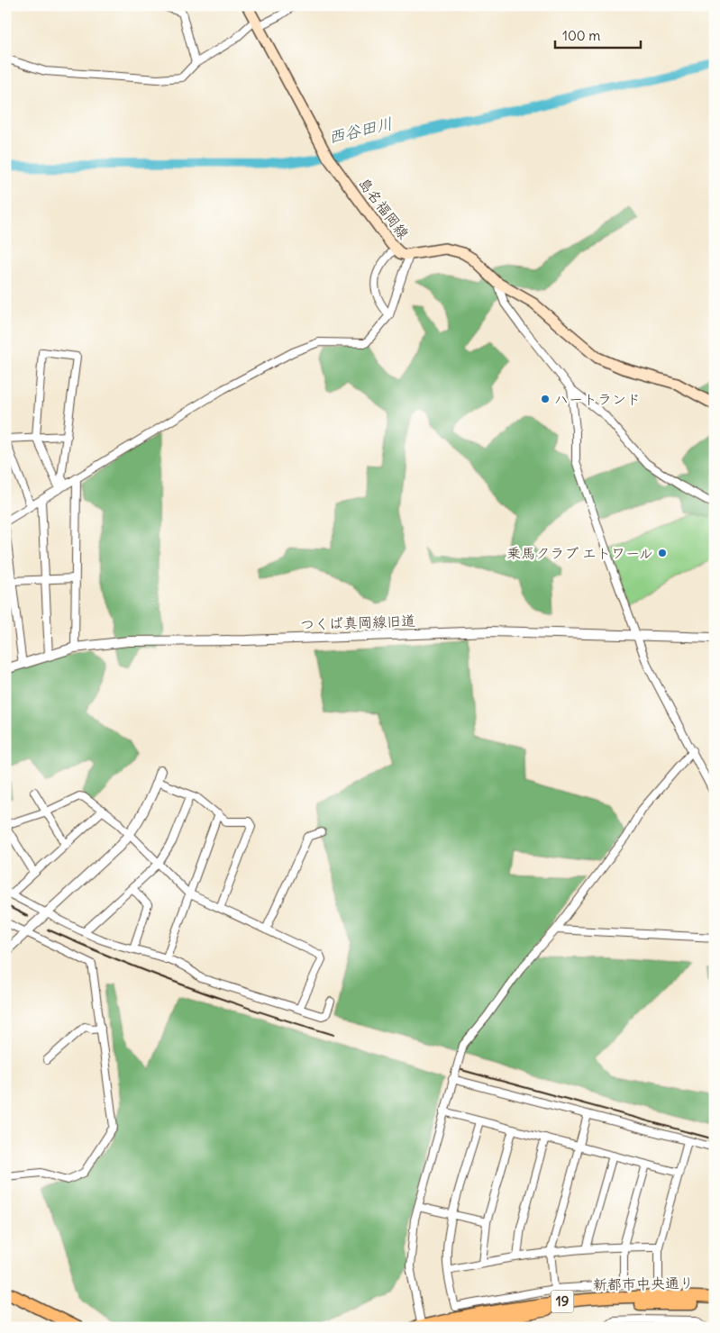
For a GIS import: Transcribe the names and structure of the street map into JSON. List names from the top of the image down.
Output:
{
  "streets": {
    "main road": ["島名福岡線", "新都市中央通り", "19"],
    "street": ["つくば真岡線旧道"]
  },
  "water": ["西谷田川"],
  "places": ["ハートランド", "乗馬クラブ エトワール"],
  "scale_bar": "100 m"
}
